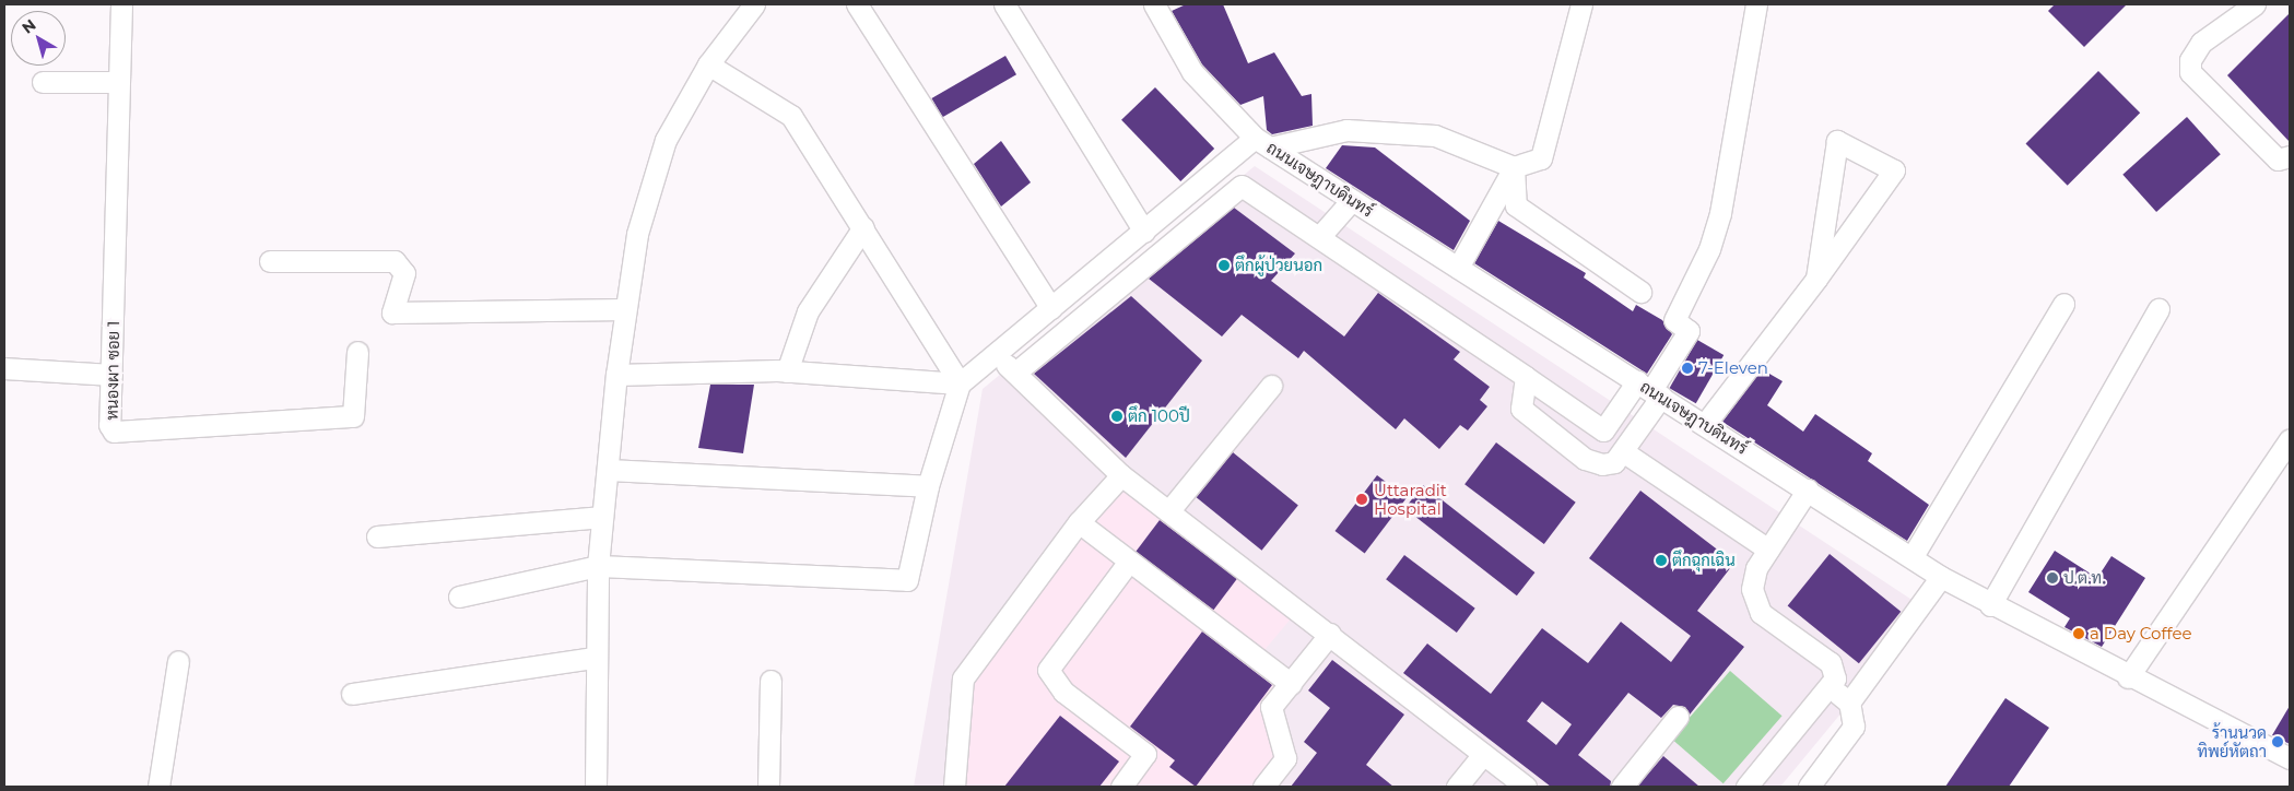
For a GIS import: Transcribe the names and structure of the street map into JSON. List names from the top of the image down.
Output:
{
  "streets": {
    "street": ["ถนนเจษฎาบดินทร์", "หนองผา ซอย 1"]
  },
  "places": [
    "ตึกผู้ป่วยนอก",
    "7-Eleven",
    "ตึก 100ปี",
    "Uttaradit Hospital",
    "ตึกฉุกเฉิน",
    "ป.ต.ท.",
    "a Day Coffee",
    "ร้านนวด ทิพย์หัตถา"
  ],
  "north": "top left"
}
